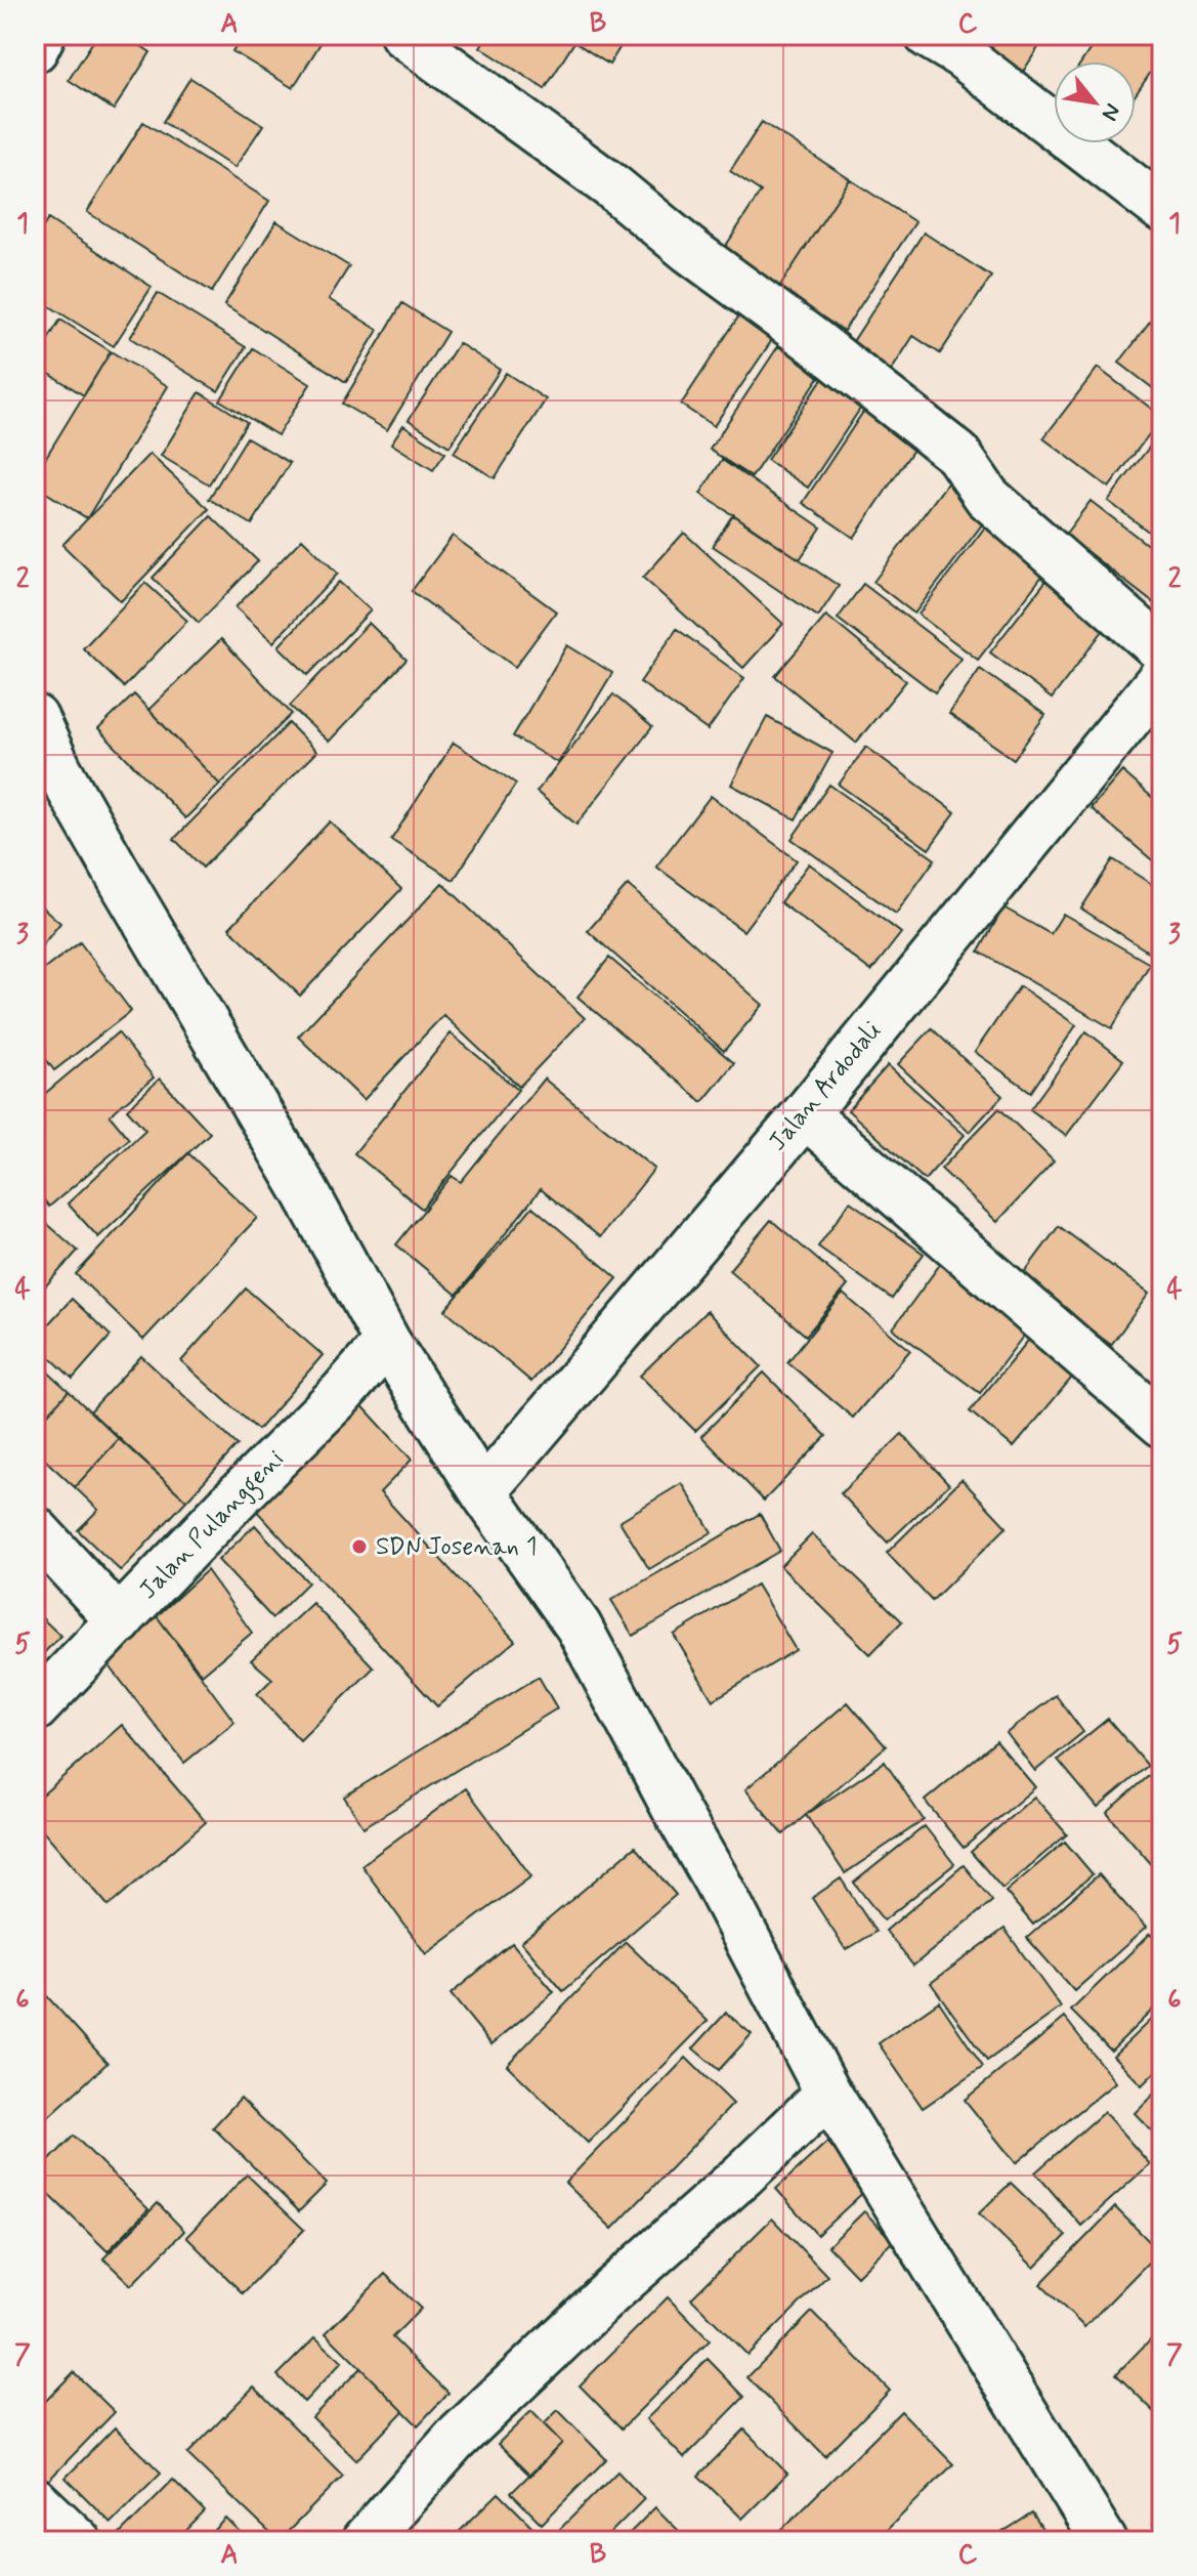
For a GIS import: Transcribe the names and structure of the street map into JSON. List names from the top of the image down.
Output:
{
  "streets": {
    "street": ["Jalan Ardodali", "Jalan Pulanggeni"]
  },
  "places": ["SDN Josenan 1"],
  "north": "bottom right",
  "grid": {
    "columns": ["A", "B", "C"],
    "rows": [
      "1",
      "2",
      "3",
      "4",
      "5",
      "6",
      "7"
    ]
  }
}
